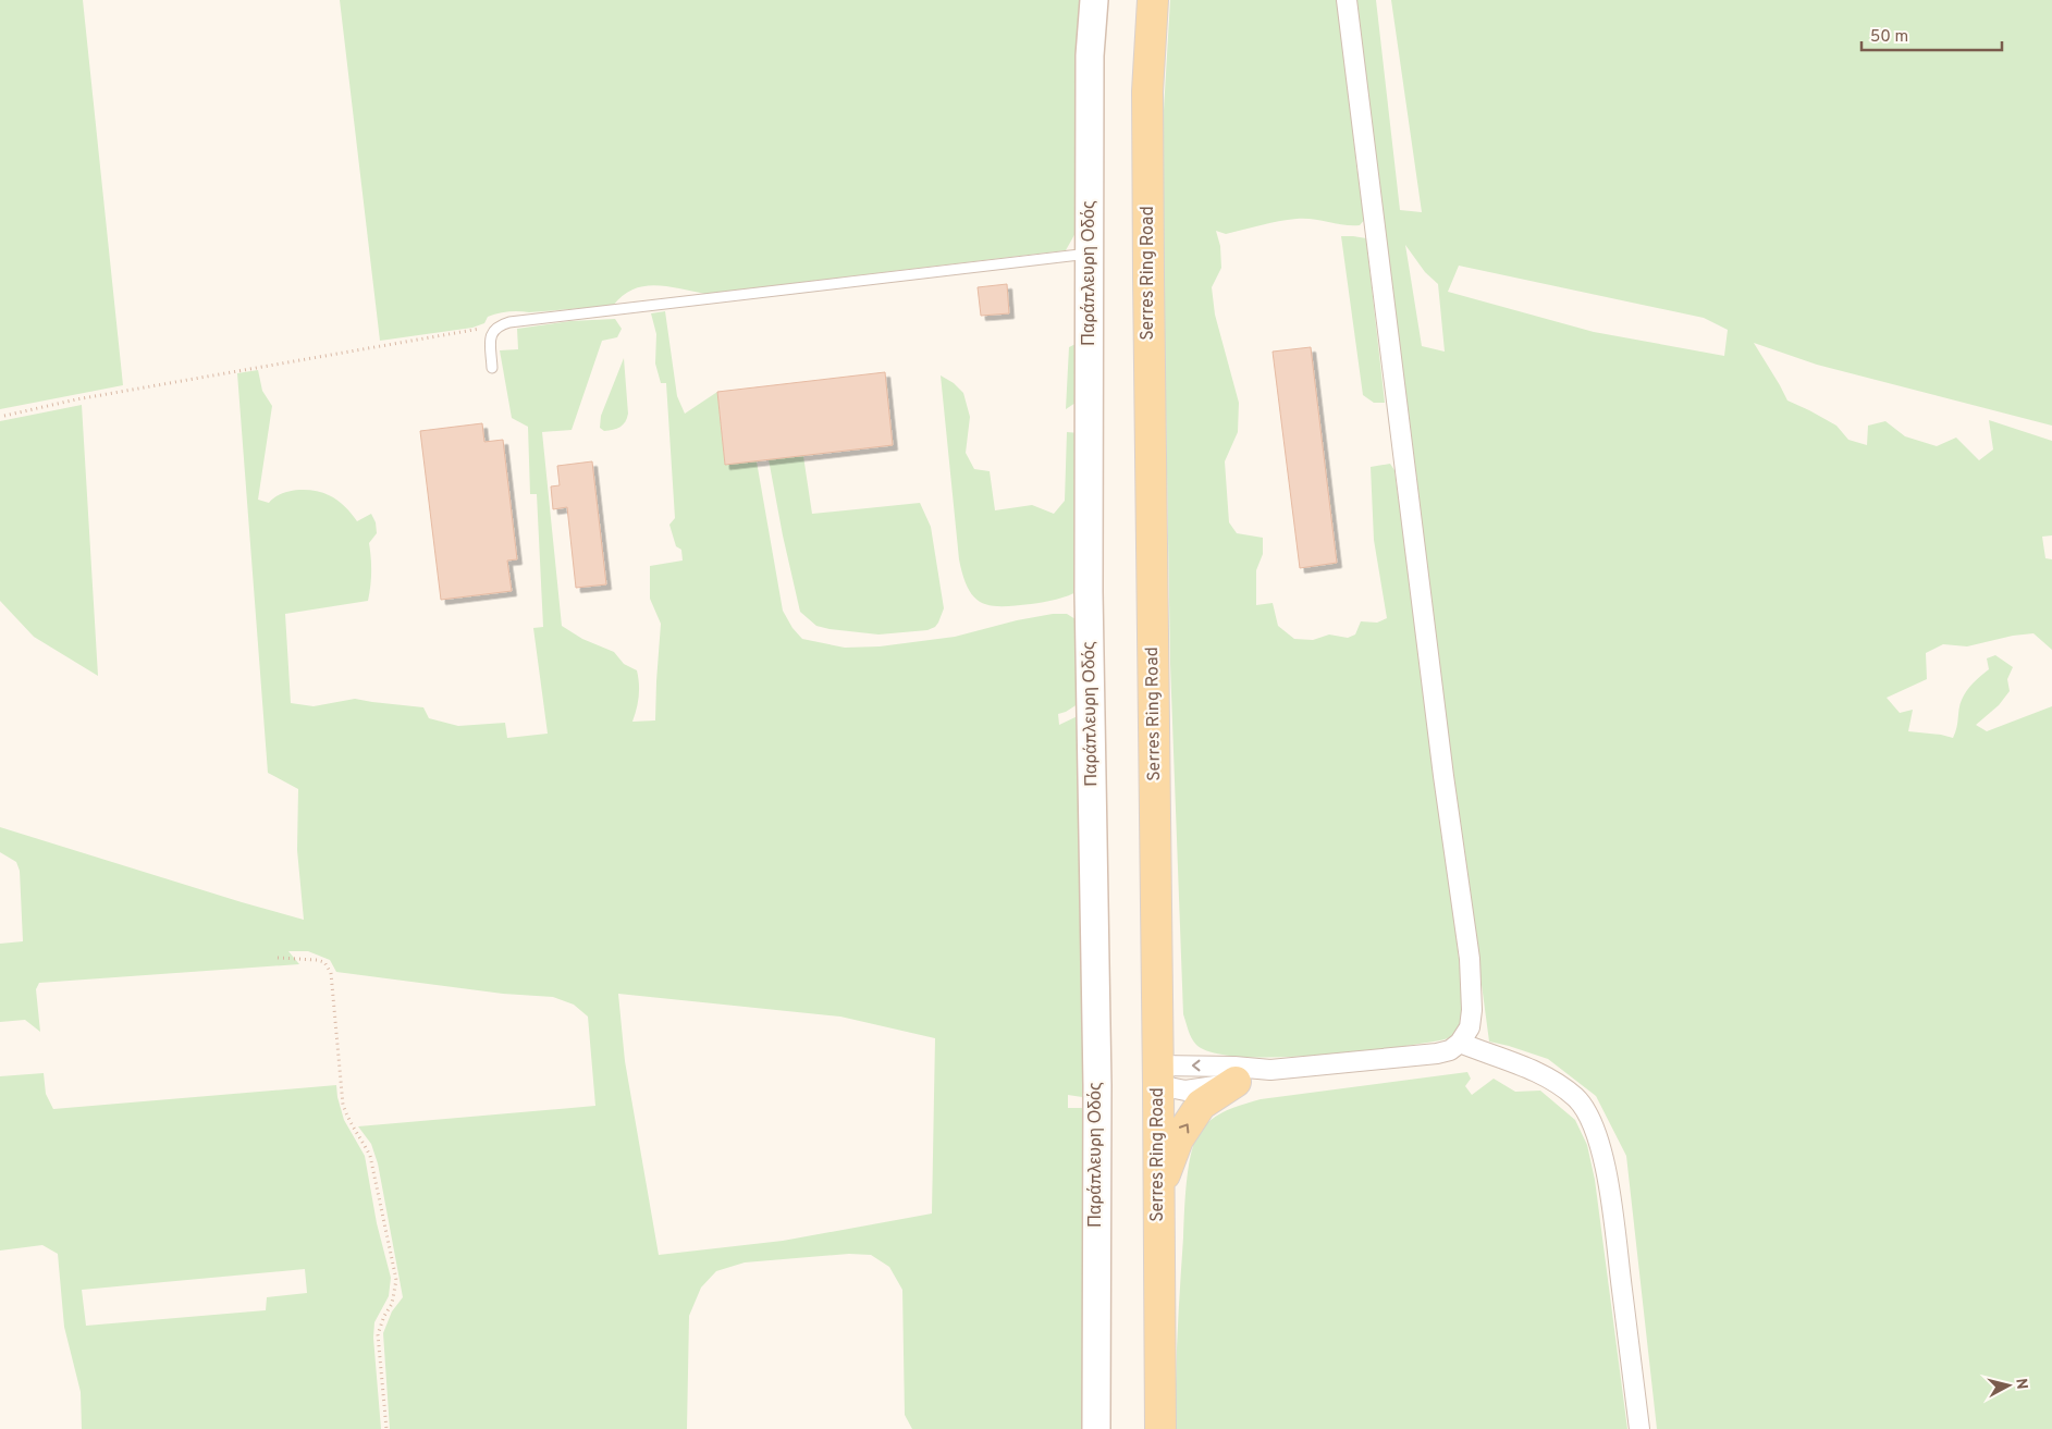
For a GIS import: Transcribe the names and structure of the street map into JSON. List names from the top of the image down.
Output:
{
  "streets": {
    "main road": ["Serres Ring Road"],
    "street": ["Παράπλευρη Οδός"]
  },
  "scale_bar": "50 m",
  "north": "right"
}
